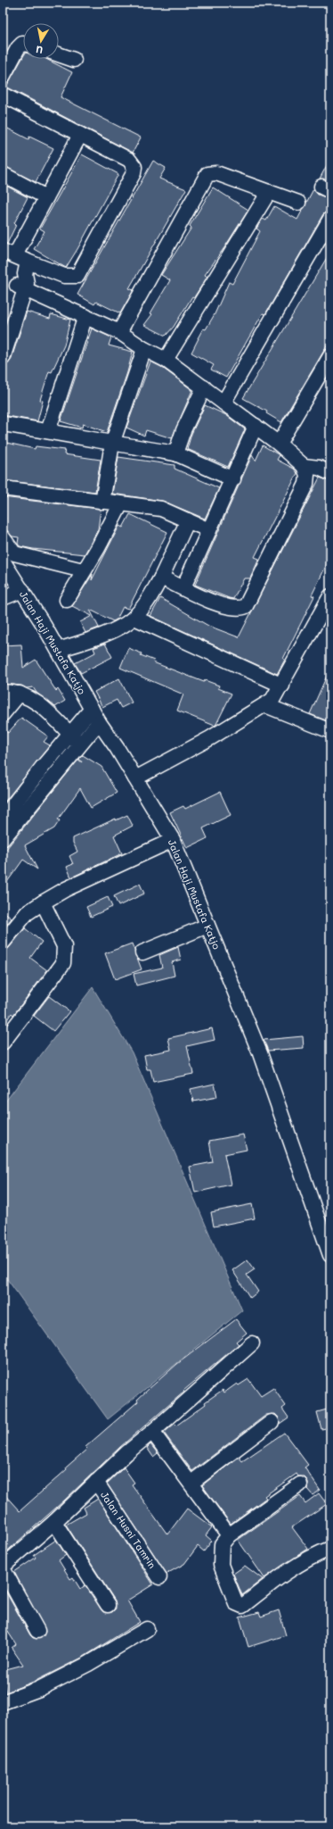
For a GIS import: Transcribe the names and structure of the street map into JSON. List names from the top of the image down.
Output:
{
  "streets": {
    "street": ["Jalan Haji Mustafa Katjo", "Jalan Husni Tamrin"]
  },
  "north": "bottom"
}
